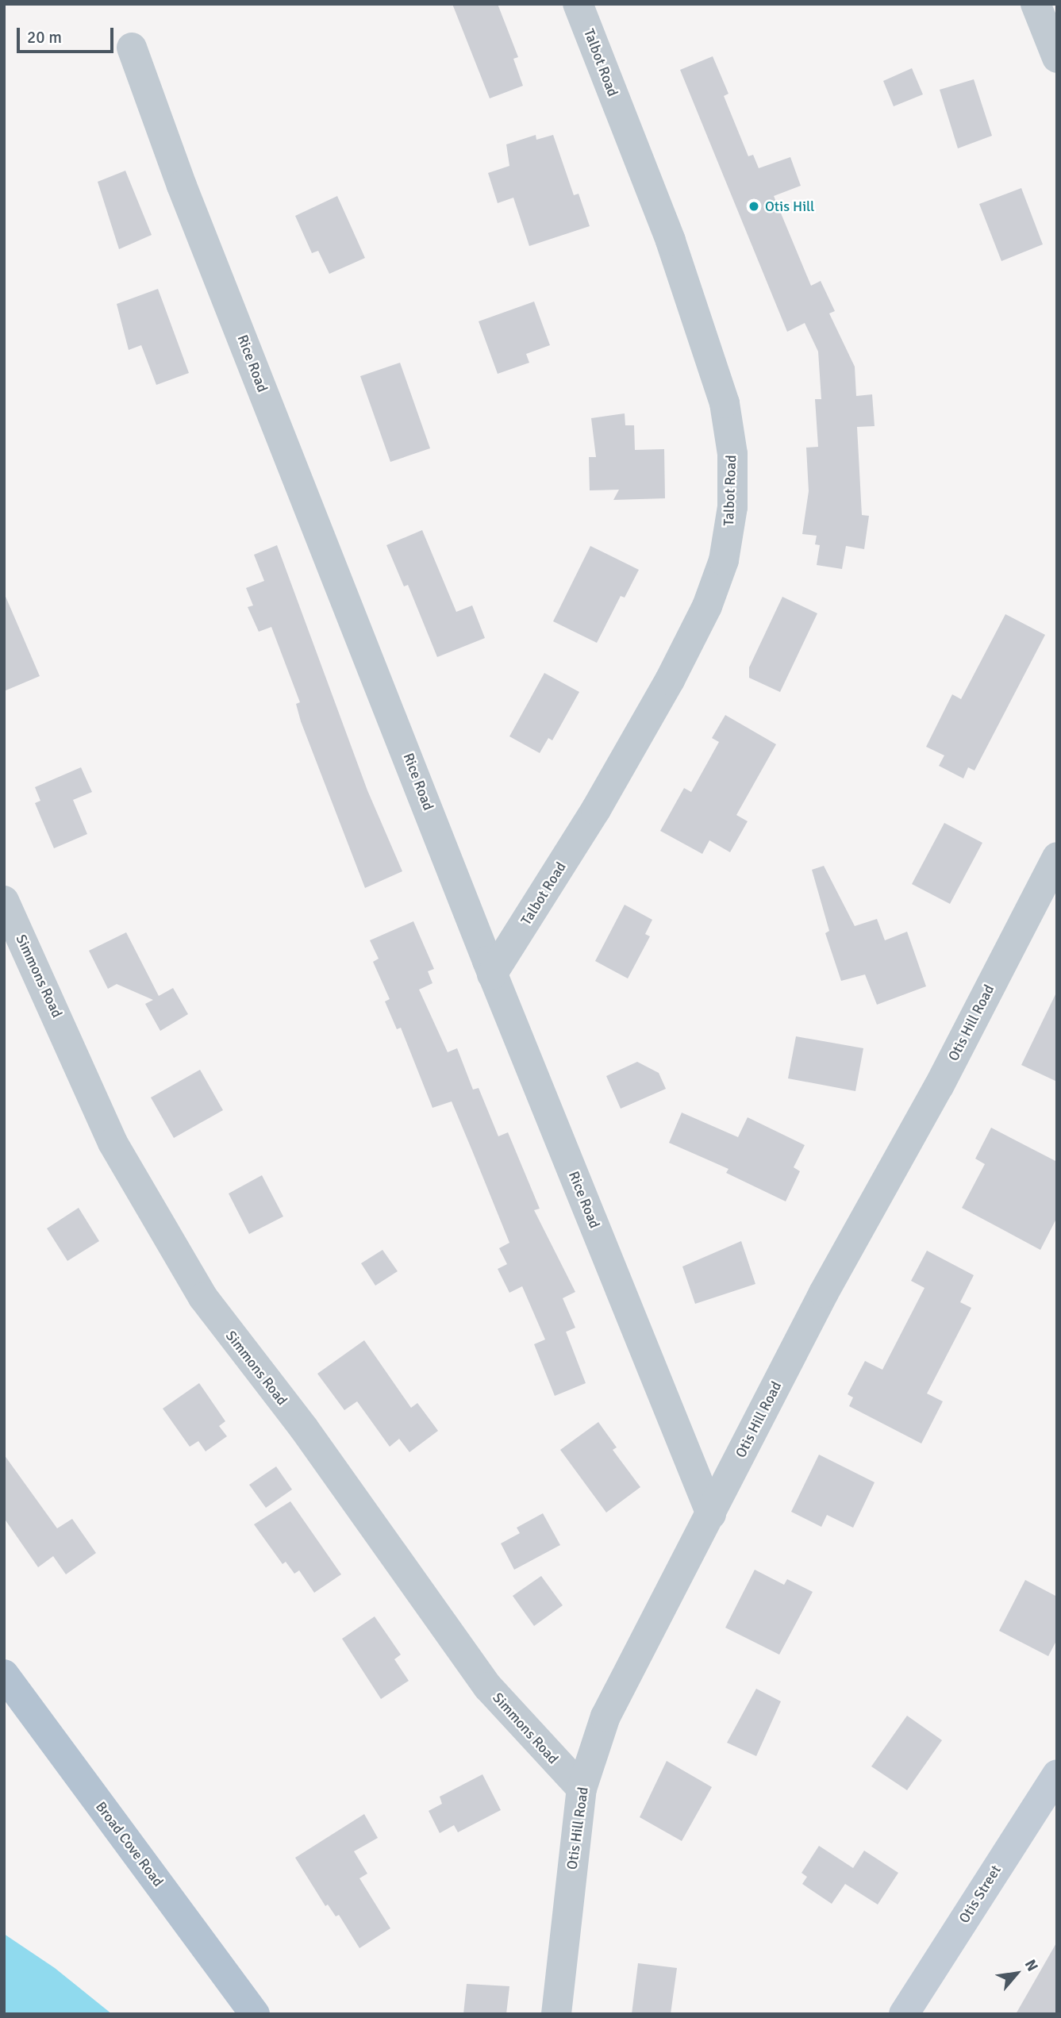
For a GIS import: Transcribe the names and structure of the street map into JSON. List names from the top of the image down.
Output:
{
  "streets": {
    "main road": ["Broad Cove Road"],
    "street": [
      "Talbot Road",
      "Rice Road",
      "Simmons Road",
      "Otis Hill Road",
      "Otis Street"
    ]
  },
  "crossings": [
    ["Talbot Road", "Rice Road"],
    ["Rice Road", "Otis Hill Road"],
    ["Simmons Road", "Otis Hill Road"]
  ],
  "places": ["Otis Hill"],
  "scale_bar": "20 m",
  "north": "top right"
}
